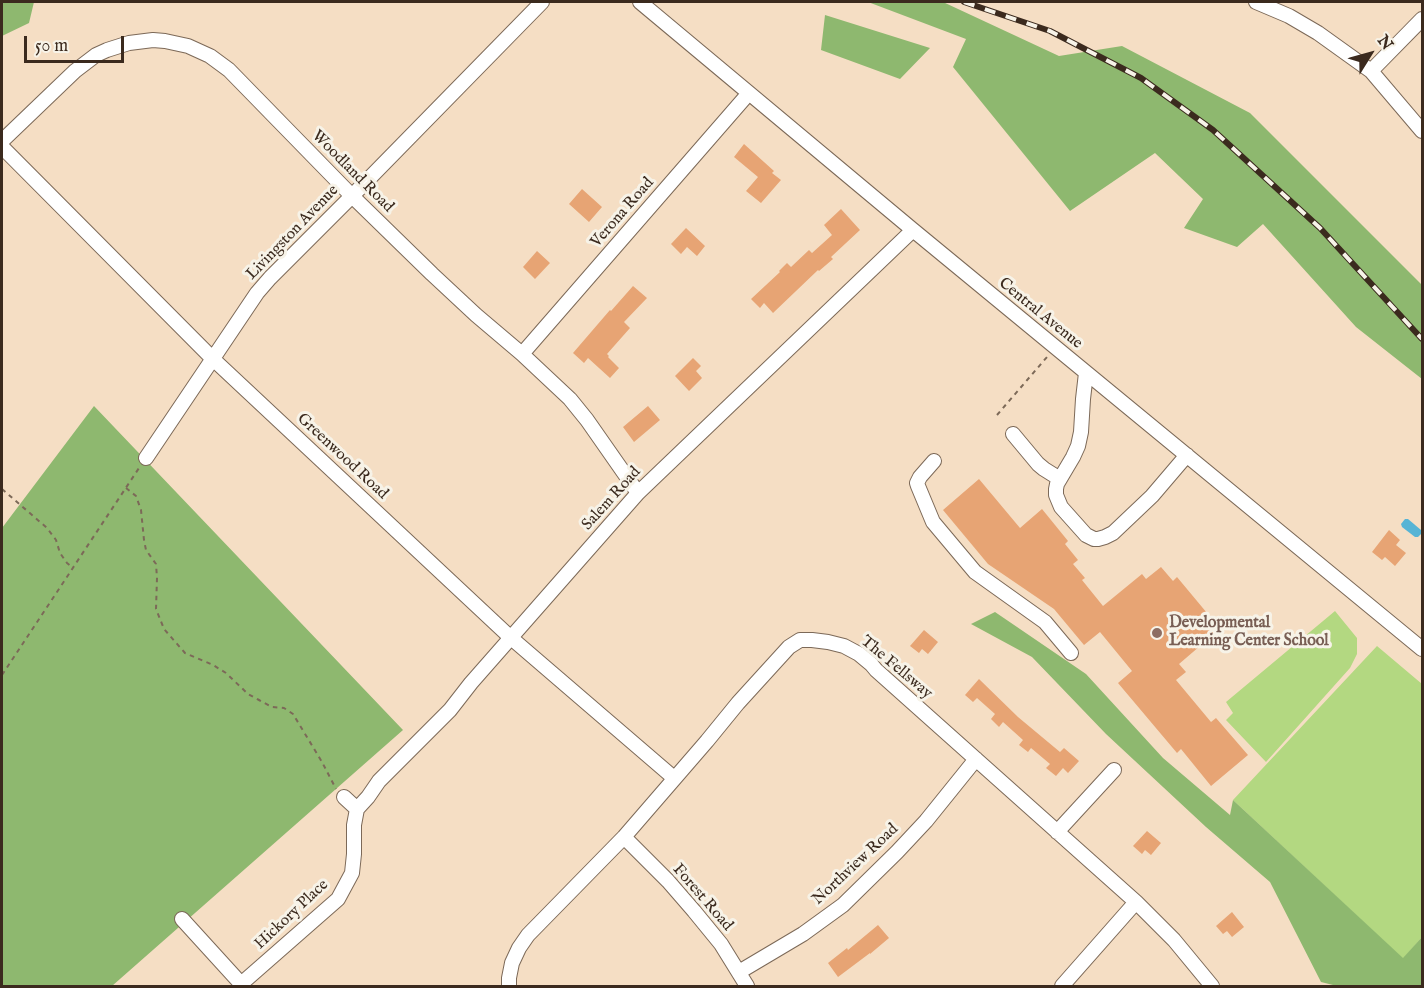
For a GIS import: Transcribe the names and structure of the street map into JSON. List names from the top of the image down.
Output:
{
  "streets": {
    "street": [
      "Woodland Road",
      "Verona Road",
      "Livingston Avenue",
      "Central Avenue",
      "Greenwood Road",
      "Salem Road",
      "The Fellsway",
      "Northview Road",
      "Forest Road",
      "Hickory Place"
    ]
  },
  "crossings": [
    ["Woodland Road", "Verona Road"],
    ["Woodland Road", "Livingston Avenue"],
    ["Woodland Road", "Salem Road"],
    ["Verona Road", "Central Avenue"],
    ["Livingston Avenue", "Greenwood Road"],
    ["Central Avenue", "Salem Road"],
    ["Greenwood Road", "Salem Road"],
    ["Greenwood Road", "The Fellsway"],
    ["Salem Road", "Hickory Place"],
    ["The Fellsway", "Northview Road"],
    ["The Fellsway", "Forest Road"],
    ["Northview Road", "Forest Road"]
  ],
  "places": ["Developmental Learning Center School"],
  "scale_bar": "50 m",
  "north": "top right"
}
